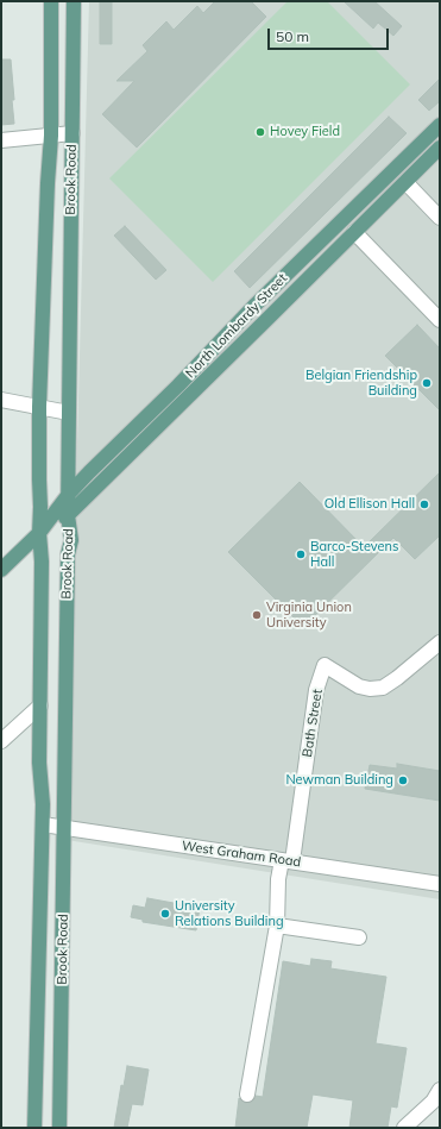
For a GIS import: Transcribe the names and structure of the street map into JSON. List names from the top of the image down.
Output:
{
  "streets": {
    "main road": ["Brook Road", "North Lombardy Street"],
    "street": ["Bath Street", "West Graham Road"]
  },
  "crossings": [
    ["Brook Road", "North Lombardy Street"],
    ["Brook Road", "West Graham Road"],
    ["Bath Street", "West Graham Road"]
  ],
  "places": [
    "Hovey Field",
    "Belgian Friendship Building",
    "Old Ellison Hall",
    "Barco-Stevens Hall",
    "Virginia Union University",
    "Newman Building",
    "University Relations Building"
  ],
  "scale_bar": "50 m"
}
